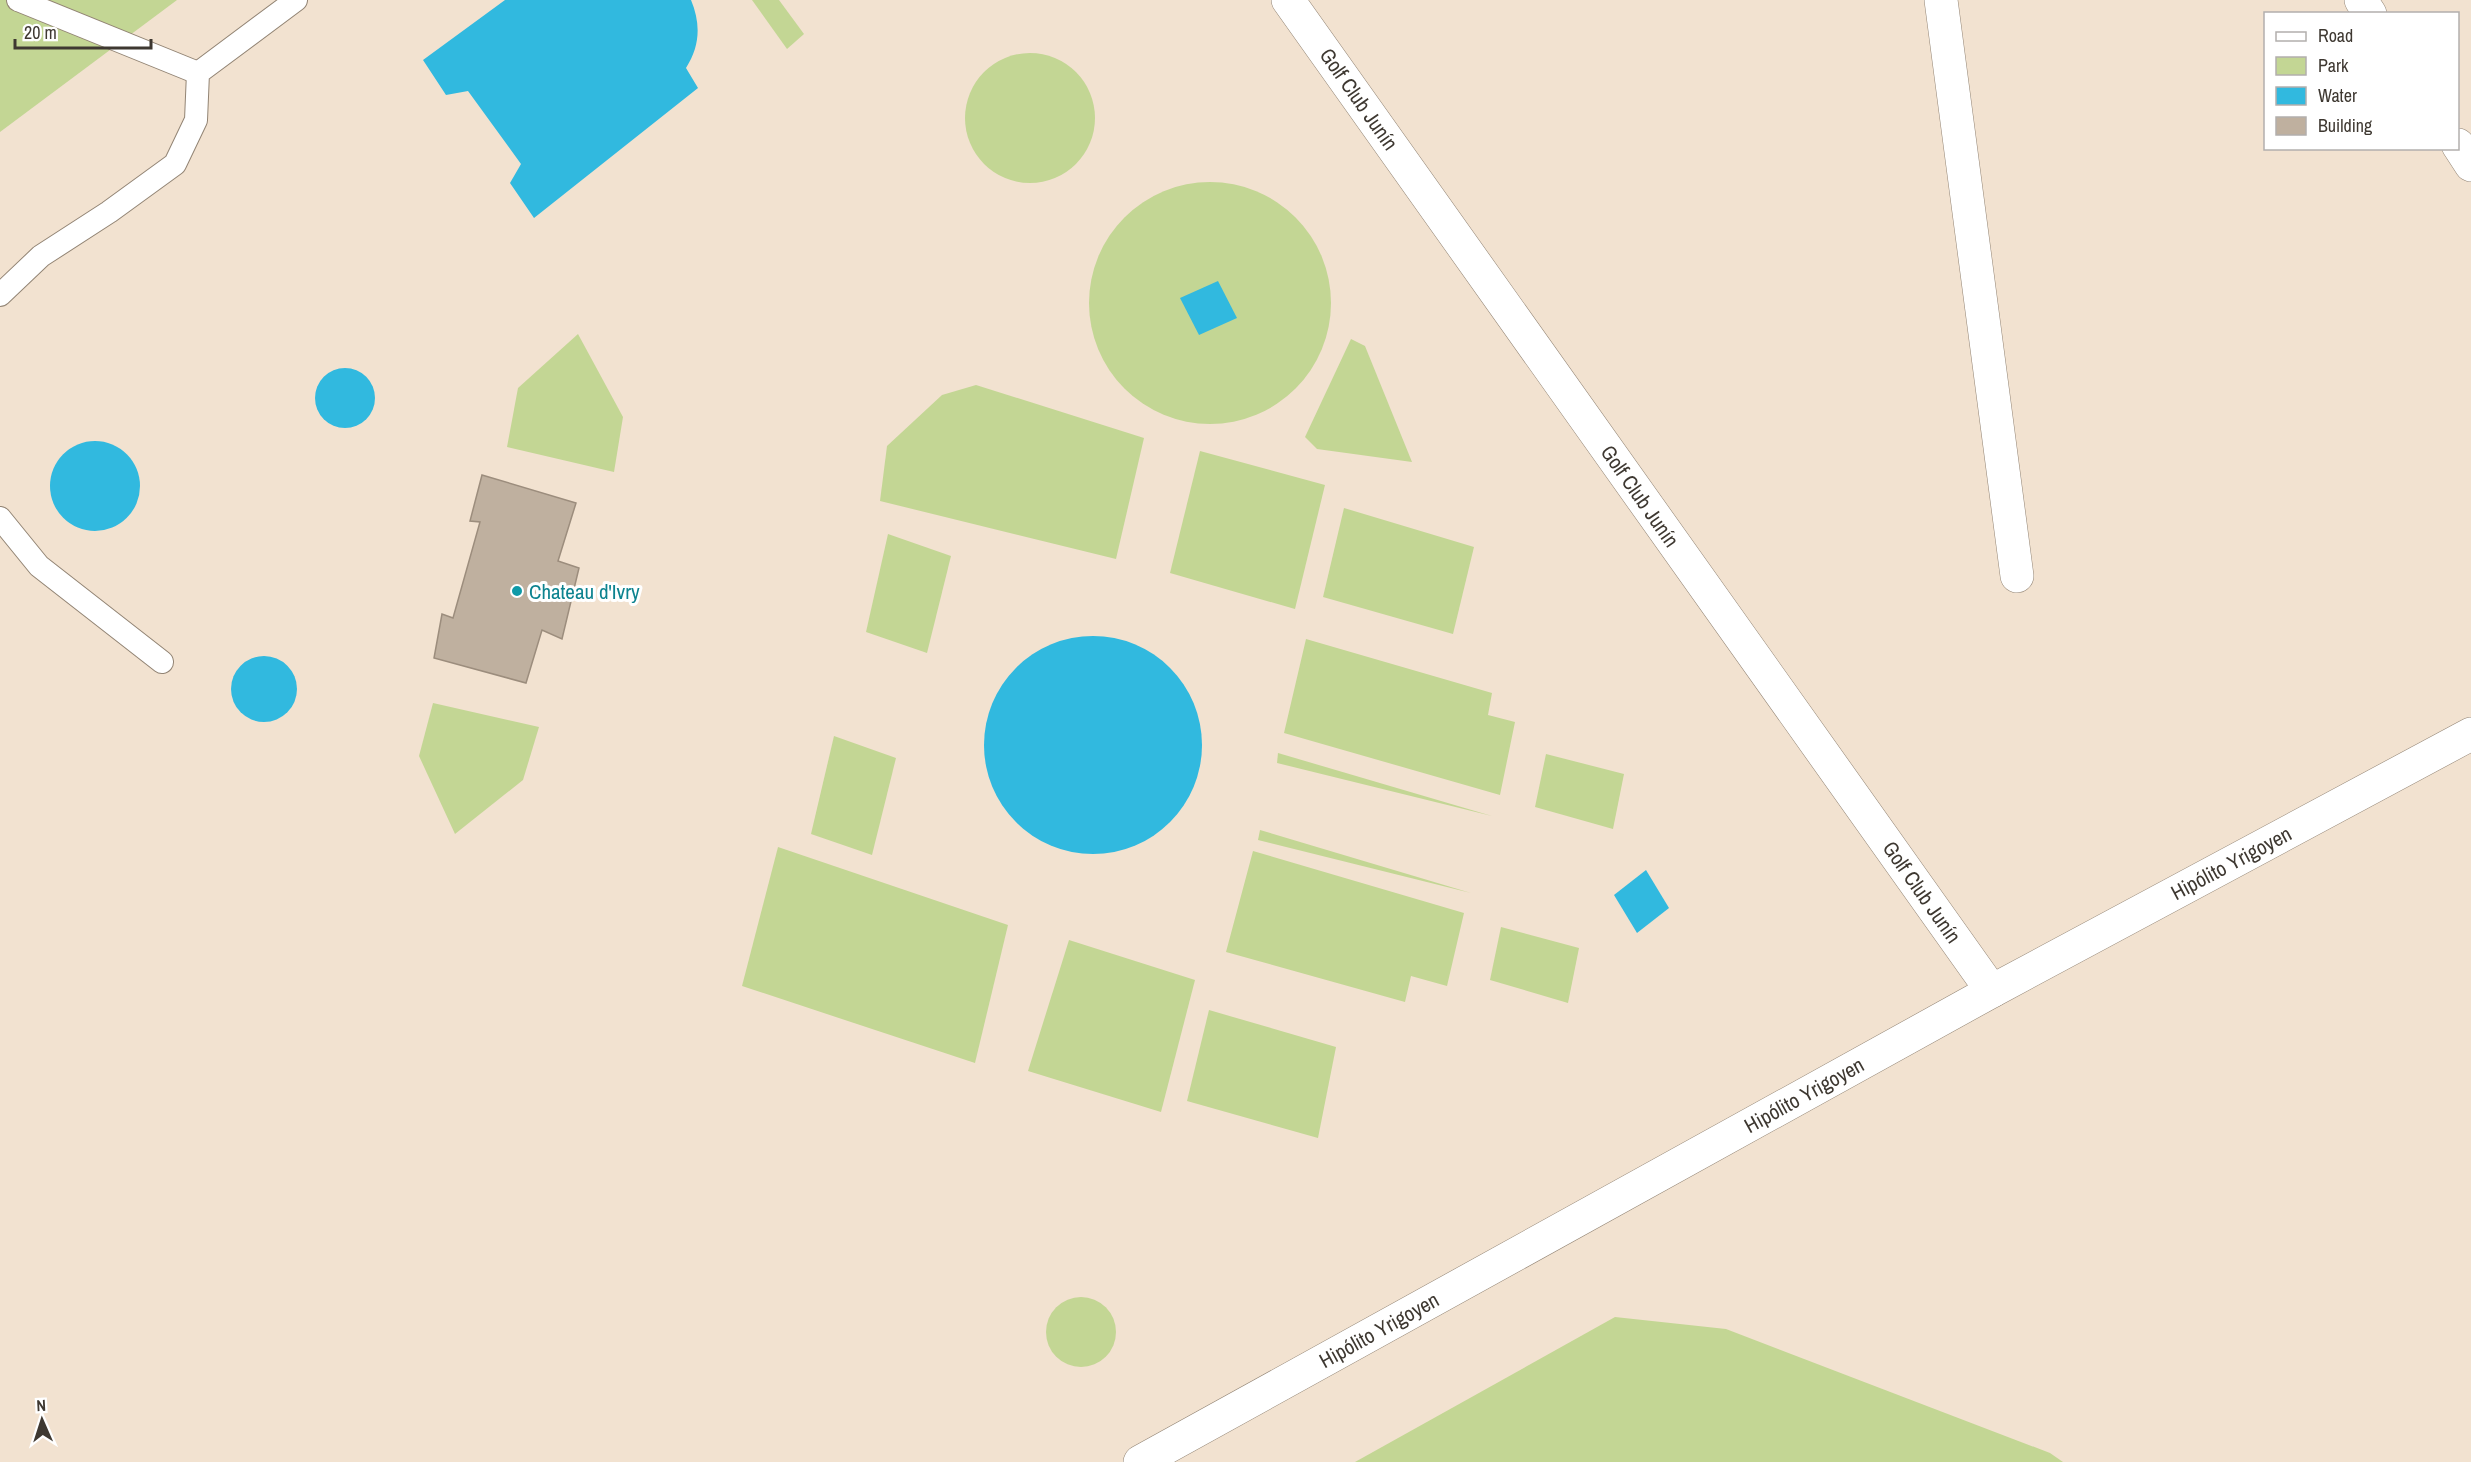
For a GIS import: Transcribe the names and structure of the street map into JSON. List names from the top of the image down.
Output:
{
  "streets": {
    "street": ["Golf Club Junín", "Hipólito Yrigoyen"]
  },
  "crossings": [
    ["Golf Club Junín", "Hipólito Yrigoyen"]
  ],
  "places": ["Chateau d'Ivry"],
  "legend": [
    "Road",
    "Park",
    "Water",
    "Building"
  ],
  "scale_bar": "20 m",
  "north": "top"
}
